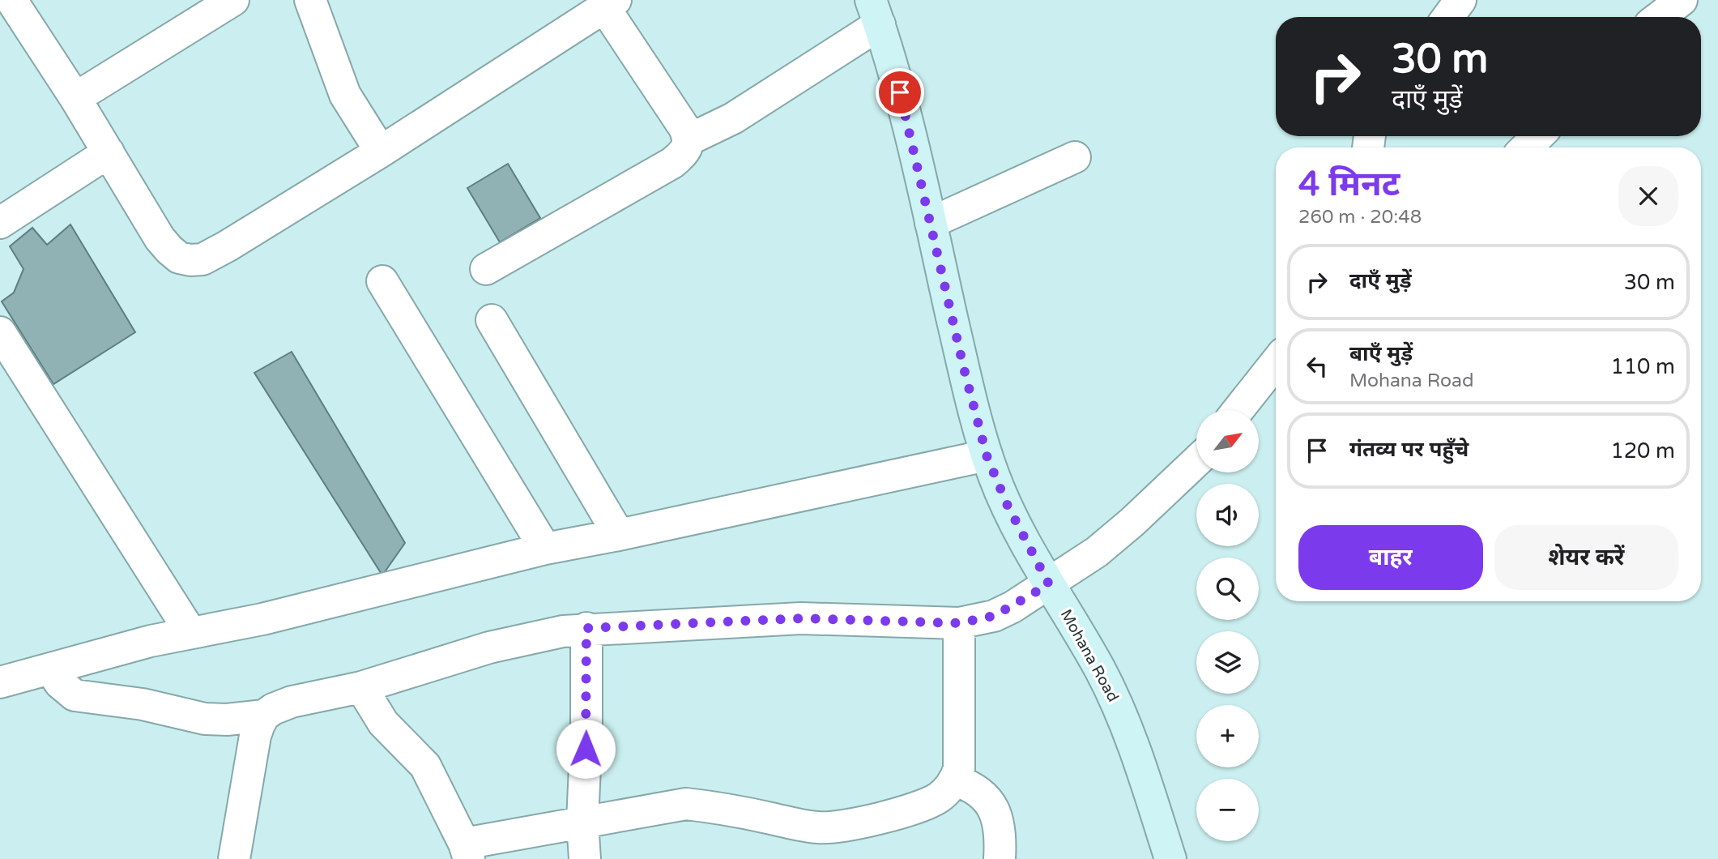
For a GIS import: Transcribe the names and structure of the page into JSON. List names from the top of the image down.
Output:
{
  "streets": {
    "street": ["Mohana Road"]
  },
  "north": "top right",
  "page": {
    "turn": ["30 m", "दाएँ मुड़ें"],
    "heading": ["4 मिनट", "260 m · 20:48"],
    "list": [
      {
        "name": "दाएँ मुड़ें",
        "value": "30 m"
      },
      {
        "name": "बाएँ मुड़ें",
        "note": "Mohana Road",
        "value": "110 m"
      },
      {
        "name": "गंतव्य पर पहुँचे",
        "value": "120 m"
      }
    ],
    "map_buttons": ["+", "−"],
    "buttons": ["बाहर", "शेयर करें"]
  }
}
